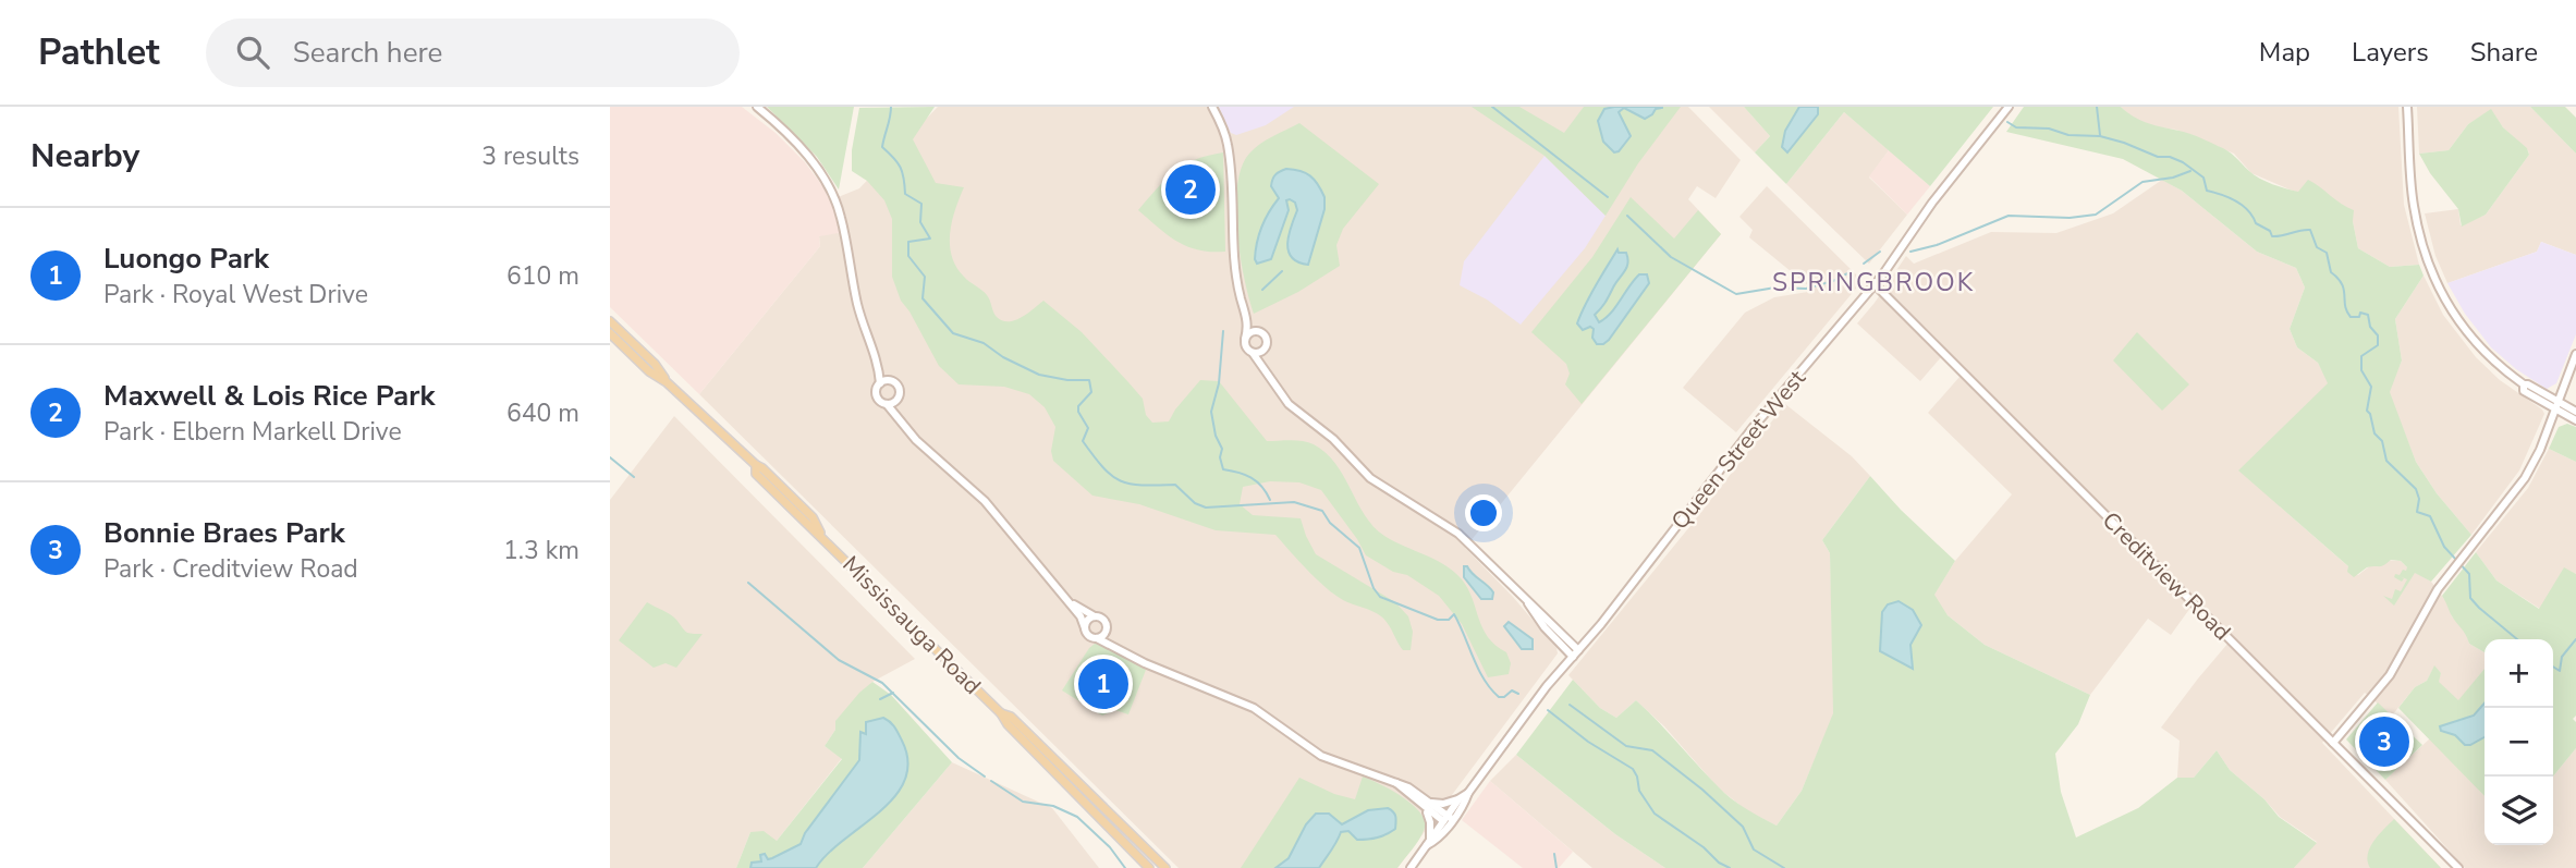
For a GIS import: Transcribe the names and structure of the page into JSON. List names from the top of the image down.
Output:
{
  "streets": {
    "main road": ["Mississauga Road"],
    "street": ["Queen Street West", "Creditview Road"]
  },
  "crossings": [
    ["Queen Street West", "Creditview Road"]
  ],
  "districts": ["SPRINGBROOK"],
  "page": {
    "header": "Pathlet",
    "search": "Search here",
    "nav": ["Map", "Layers", "Share"],
    "heading": ["Nearby", "3 results"],
    "pins": ["2", "1", "3"],
    "list": [
      {
        "mark": "1",
        "name": "Luongo Park",
        "note": "Park · Royal West Drive",
        "value": "610 m"
      },
      {
        "mark": "2",
        "name": "Maxwell & Lois Rice Park",
        "note": "Park · Elbern Markell Drive",
        "value": "640 m"
      },
      {
        "mark": "3",
        "name": "Bonnie Braes Park",
        "note": "Park · Creditview Road",
        "value": "1.3 km"
      }
    ],
    "map_buttons": ["+", "−"]
  }
}
